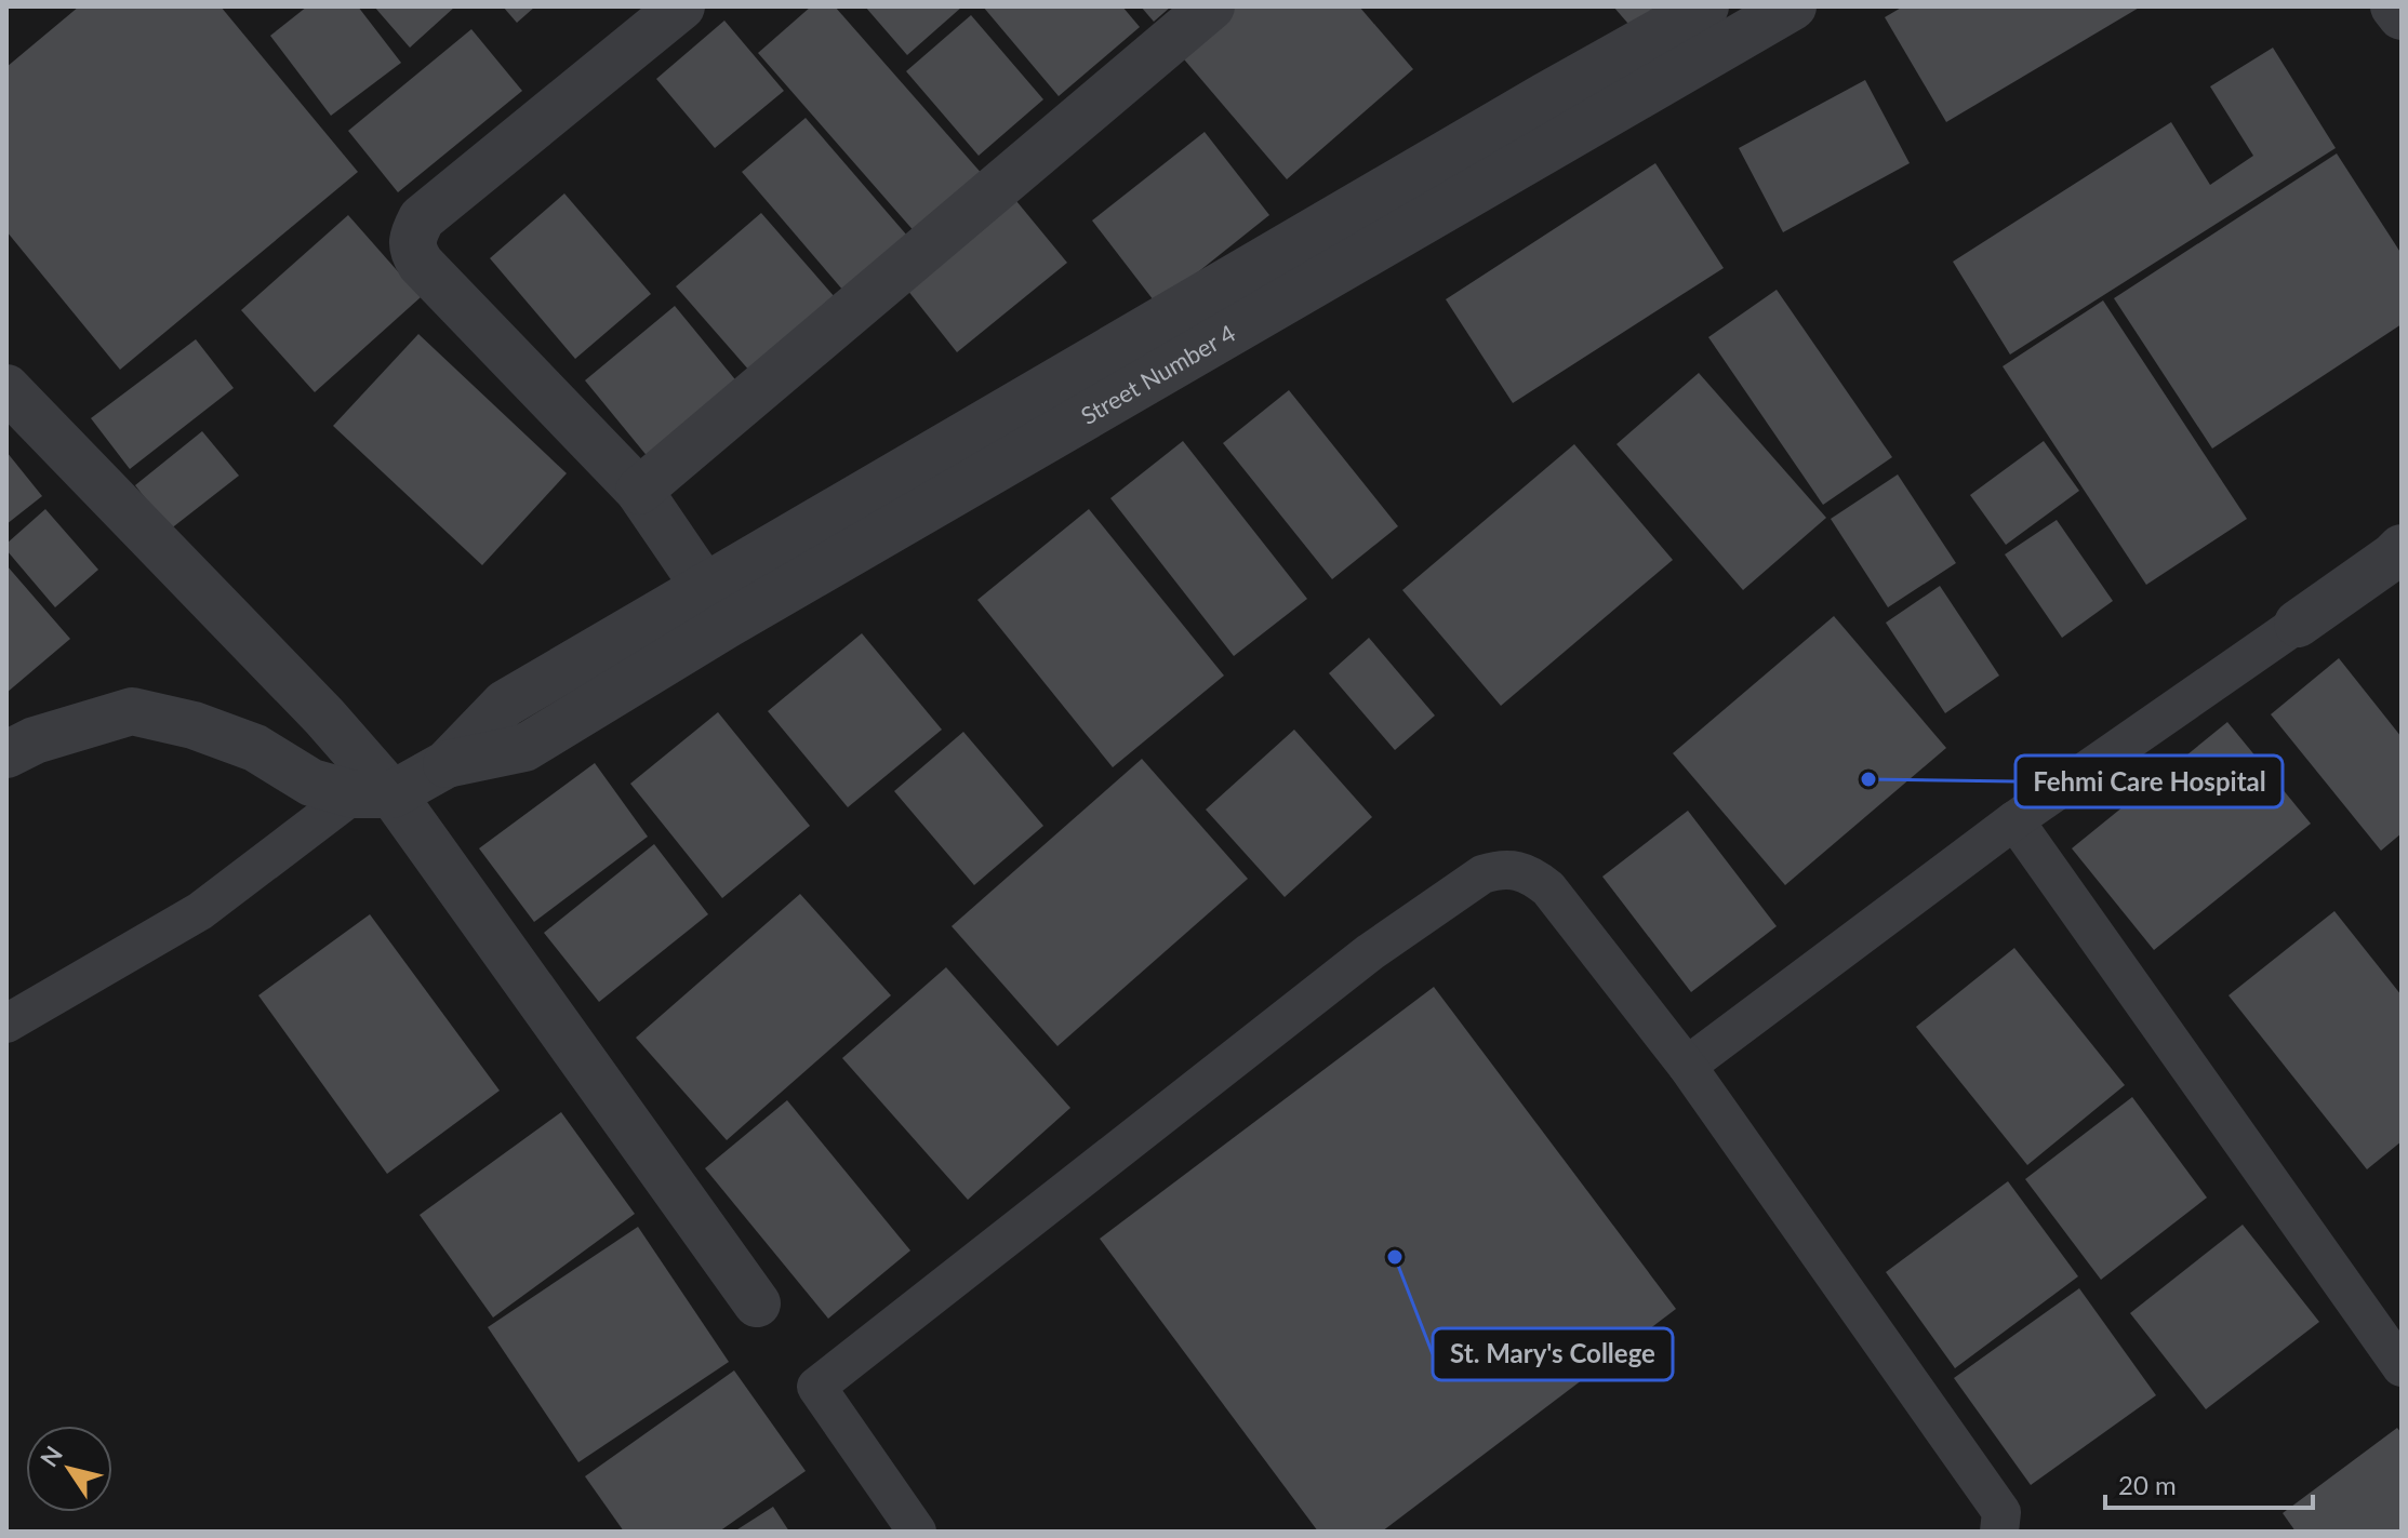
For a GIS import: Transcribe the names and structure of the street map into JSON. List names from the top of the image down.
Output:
{
  "streets": {
    "street": ["Street Number 4"]
  },
  "places": ["Fehmi Care Hospital", "St. Mary's College"],
  "scale_bar": "20 m",
  "north": "top left"
}
